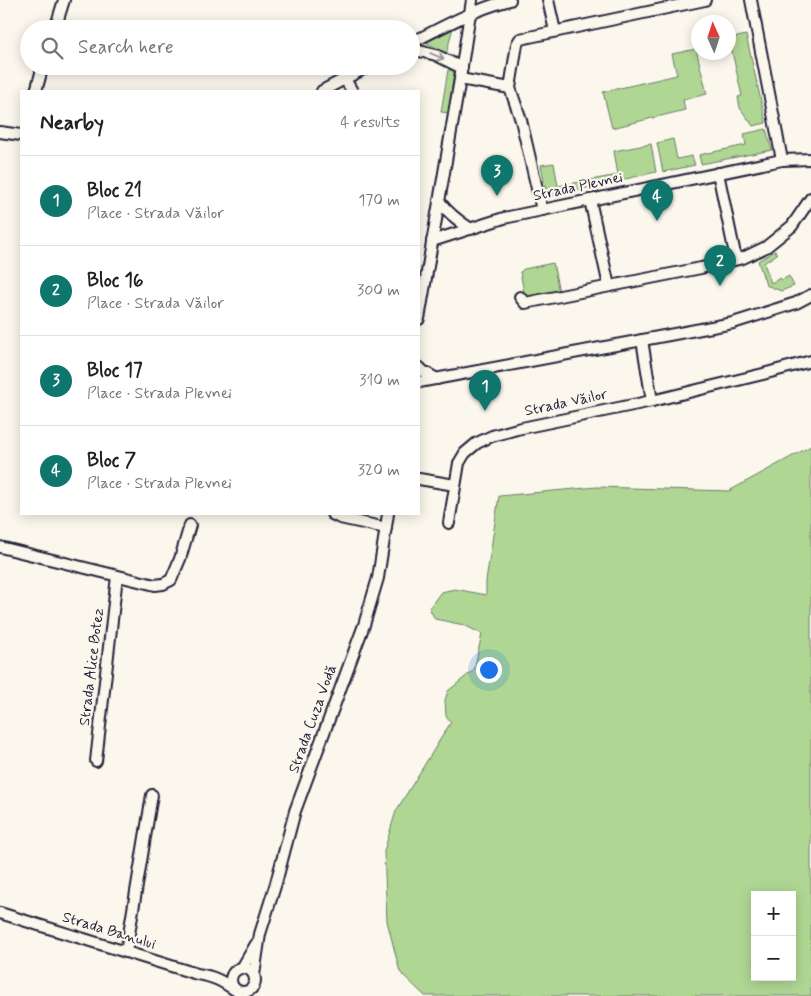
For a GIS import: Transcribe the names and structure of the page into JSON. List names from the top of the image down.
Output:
{
  "streets": {
    "street": [
      "Strada Plevnei",
      "Strada Văilor",
      "Strada Alice Botez",
      "Strada Cuza Vodă",
      "Strada Banului"
    ]
  },
  "crossings": [
    ["Strada Cuza Vodă", "Strada Banului"]
  ],
  "north": "top",
  "page": {
    "search": "Search here",
    "heading": ["Nearby", "4 results"],
    "pins": [
      "3",
      "4",
      "2",
      "1"
    ],
    "list": [
      {
        "mark": "1",
        "name": "Bloc 21",
        "note": "Place · Strada Văilor",
        "value": "170 m"
      },
      {
        "mark": "2",
        "name": "Bloc 16",
        "note": "Place · Strada Văilor",
        "value": "300 m"
      },
      {
        "mark": "3",
        "name": "Bloc 17",
        "note": "Place · Strada Plevnei",
        "value": "310 m"
      },
      {
        "mark": "4",
        "name": "Bloc 7",
        "note": "Place · Strada Plevnei",
        "value": "320 m"
      }
    ],
    "map_buttons": ["+", "−"]
  }
}
